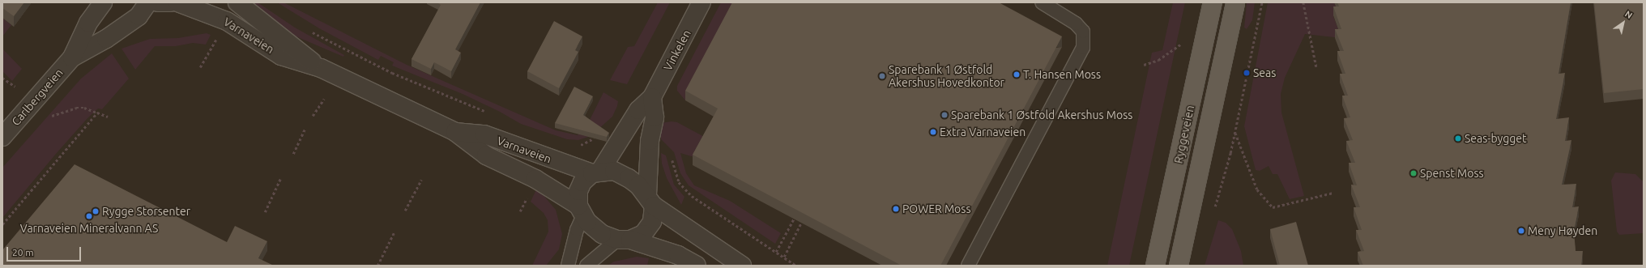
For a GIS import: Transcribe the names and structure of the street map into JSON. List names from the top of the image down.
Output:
{
  "streets": {
    "main road": ["Ryggeveien"],
    "street": ["Varnaveien", "Vinkelen", "Carlbergveien"]
  },
  "crossings": [
    ["Varnaveien", "Vinkelen"]
  ],
  "places": [
    "Seas",
    "T. Hansen Moss",
    "Sparebank 1 Østfold Akershus Hovedkontor",
    "Sparebank 1 Østfold Akershus Moss",
    "Extra Varnaveien",
    "Seas-bygget",
    "Spenst Moss",
    "POWER Moss",
    "Rygge Storsenter",
    "Varnaveien Mineralvann AS",
    "Meny Høyden"
  ],
  "scale_bar": "20 m",
  "north": "top right"
}
